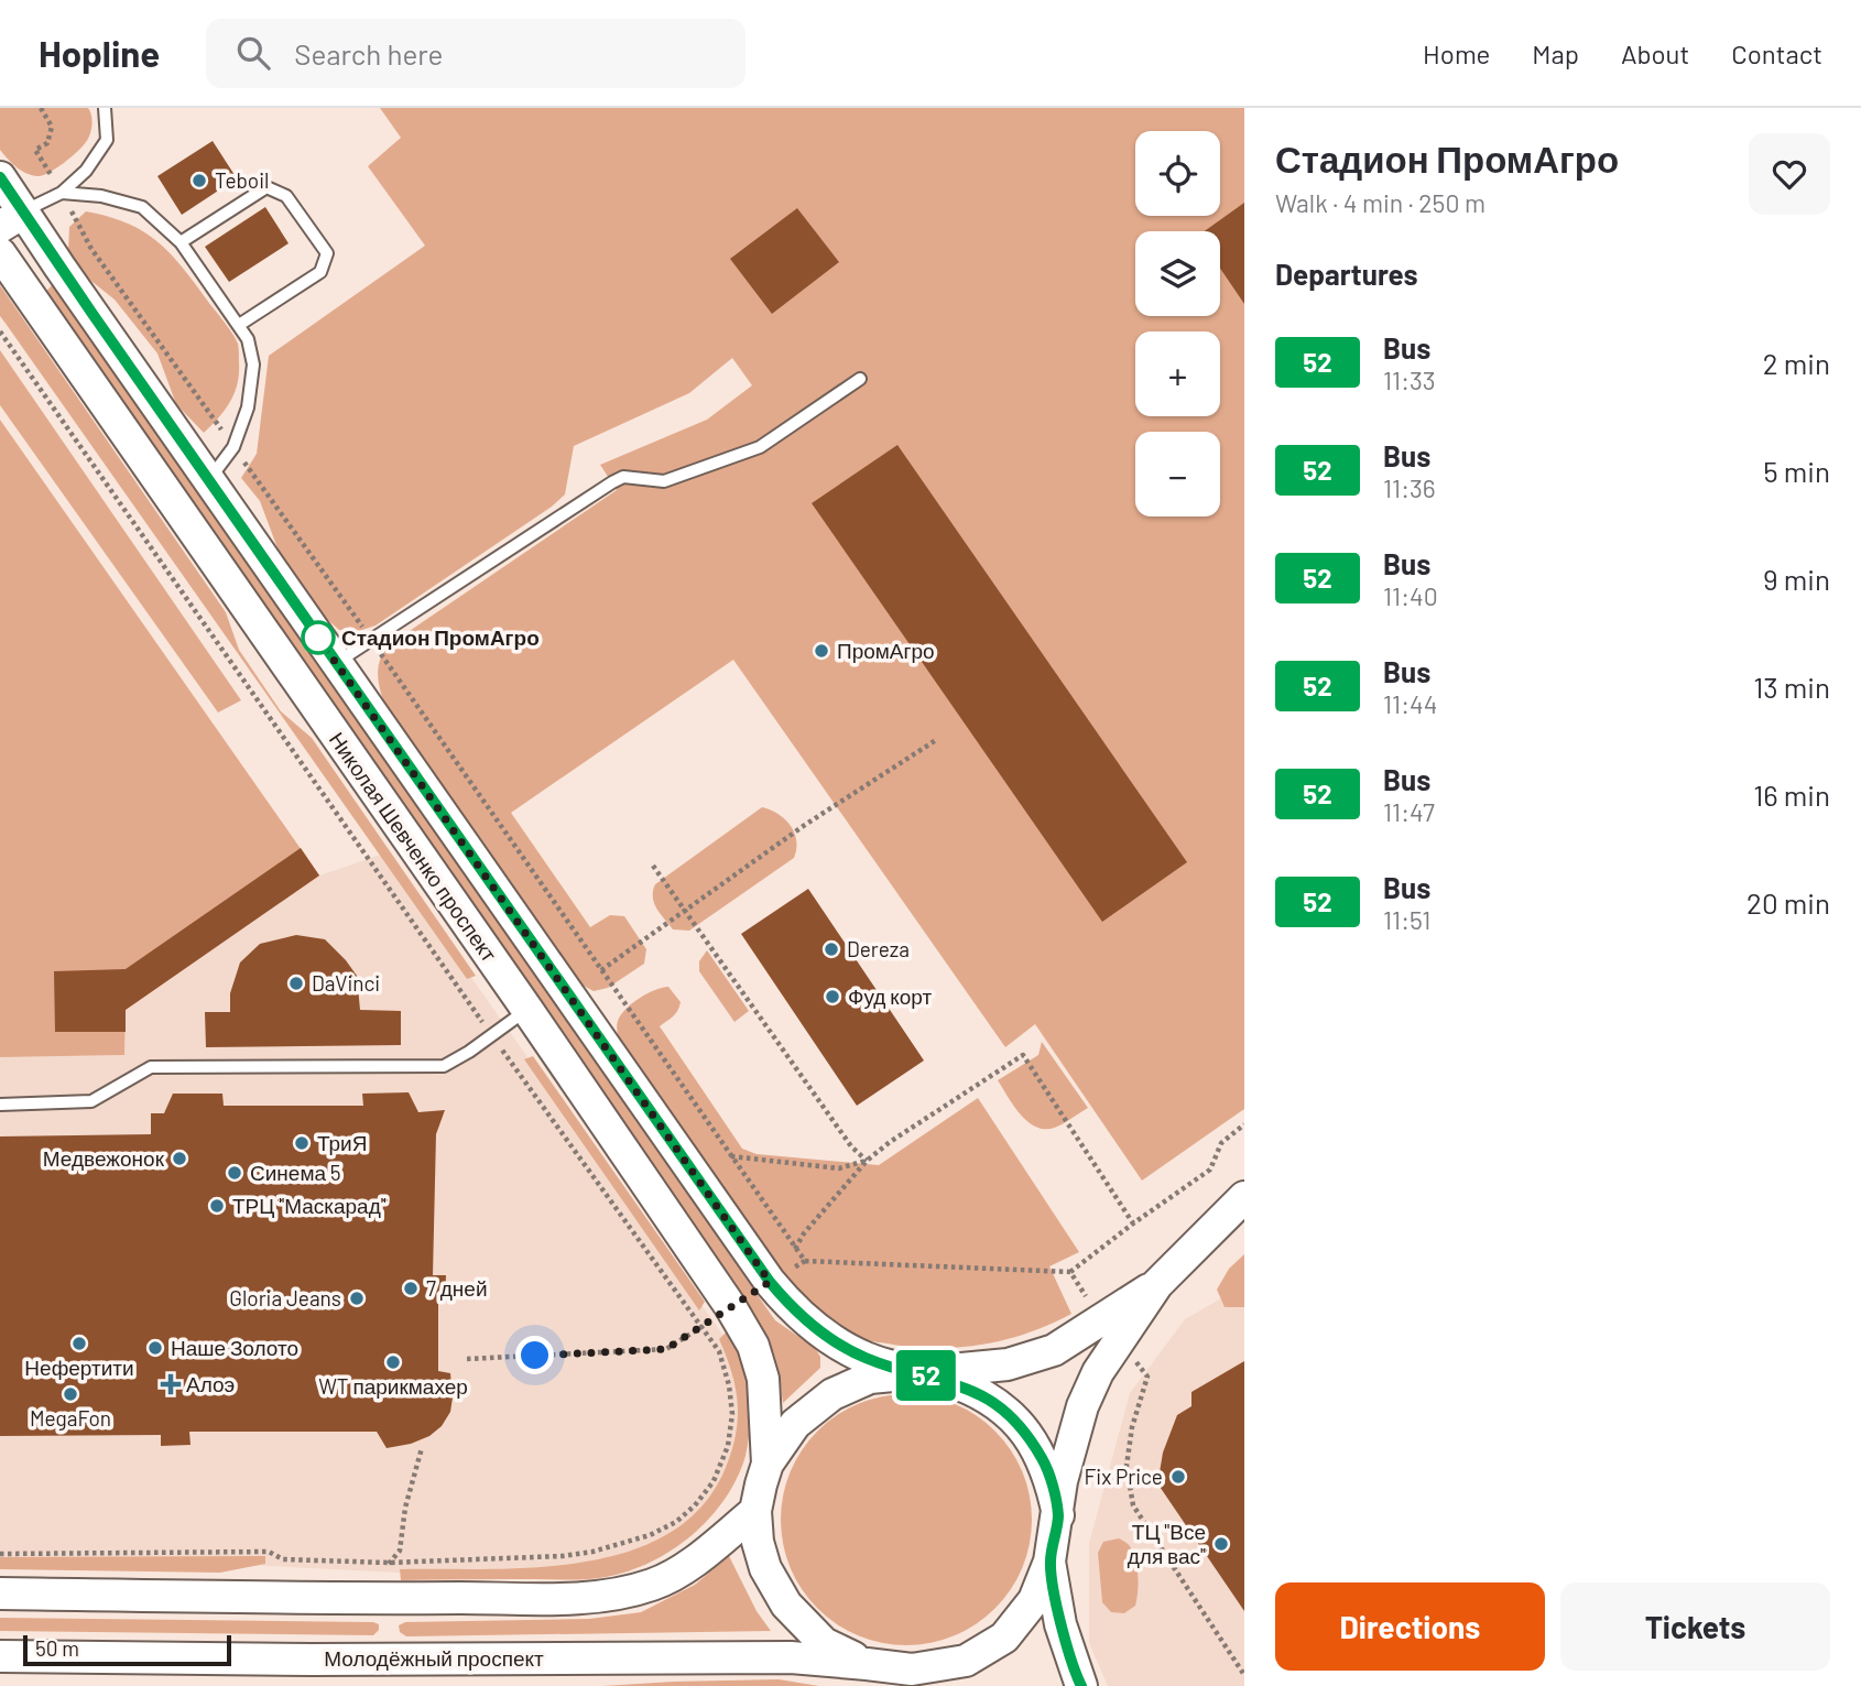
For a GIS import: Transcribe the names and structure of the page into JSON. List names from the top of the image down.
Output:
{
  "streets": {
    "main road": ["Николая Шевченко проспект", "Молодёжный проспект"]
  },
  "crossings": [
    ["Николая Шевченко проспект", "Молодёжный проспект"]
  ],
  "places": {
    "other": [
      "Teboil",
      "Стадион ПромАгро",
      "ПромАгро",
      "Dereza",
      "DaVinci",
      "Фуд корт",
      "ТриЯ",
      "Медвежонок",
      "Синема 5",
      "ТРЦ \"Маскарад\"",
      "7 дней",
      "Gloria Jeans",
      "Нефертити",
      "Наше Золото",
      "WT парикмахер",
      "MegaFon",
      "Fix Price",
      "ТЦ \"Все для вас\""
    ],
    "health": ["Алоэ"]
  },
  "lines": ["bus line 52"],
  "scale_bar": "50 m",
  "page": {
    "header": "Hopline",
    "search": "Search here",
    "nav": [
      "Home",
      "Map",
      "About",
      "Contact"
    ],
    "on_map": "52",
    "heading": [
      ["Стадион ПромАгро", "Walk · 4 min · 250 m"],
      "Departures"
    ],
    "map_buttons": ["+", "−"],
    "list": [
      {
        "mark": "52",
        "name": "Bus",
        "note": "11:33",
        "value": "2 min"
      },
      {
        "mark": "52",
        "name": "Bus",
        "note": "11:36",
        "value": "5 min"
      },
      {
        "mark": "52",
        "name": "Bus",
        "note": "11:40",
        "value": "9 min"
      },
      {
        "mark": "52",
        "name": "Bus",
        "note": "11:44",
        "value": "13 min"
      },
      {
        "mark": "52",
        "name": "Bus",
        "note": "11:47",
        "value": "16 min"
      },
      {
        "mark": "52",
        "name": "Bus",
        "note": "11:51",
        "value": "20 min"
      }
    ],
    "buttons": ["Directions", "Tickets"],
    "scale": "50 m"
  }
}
